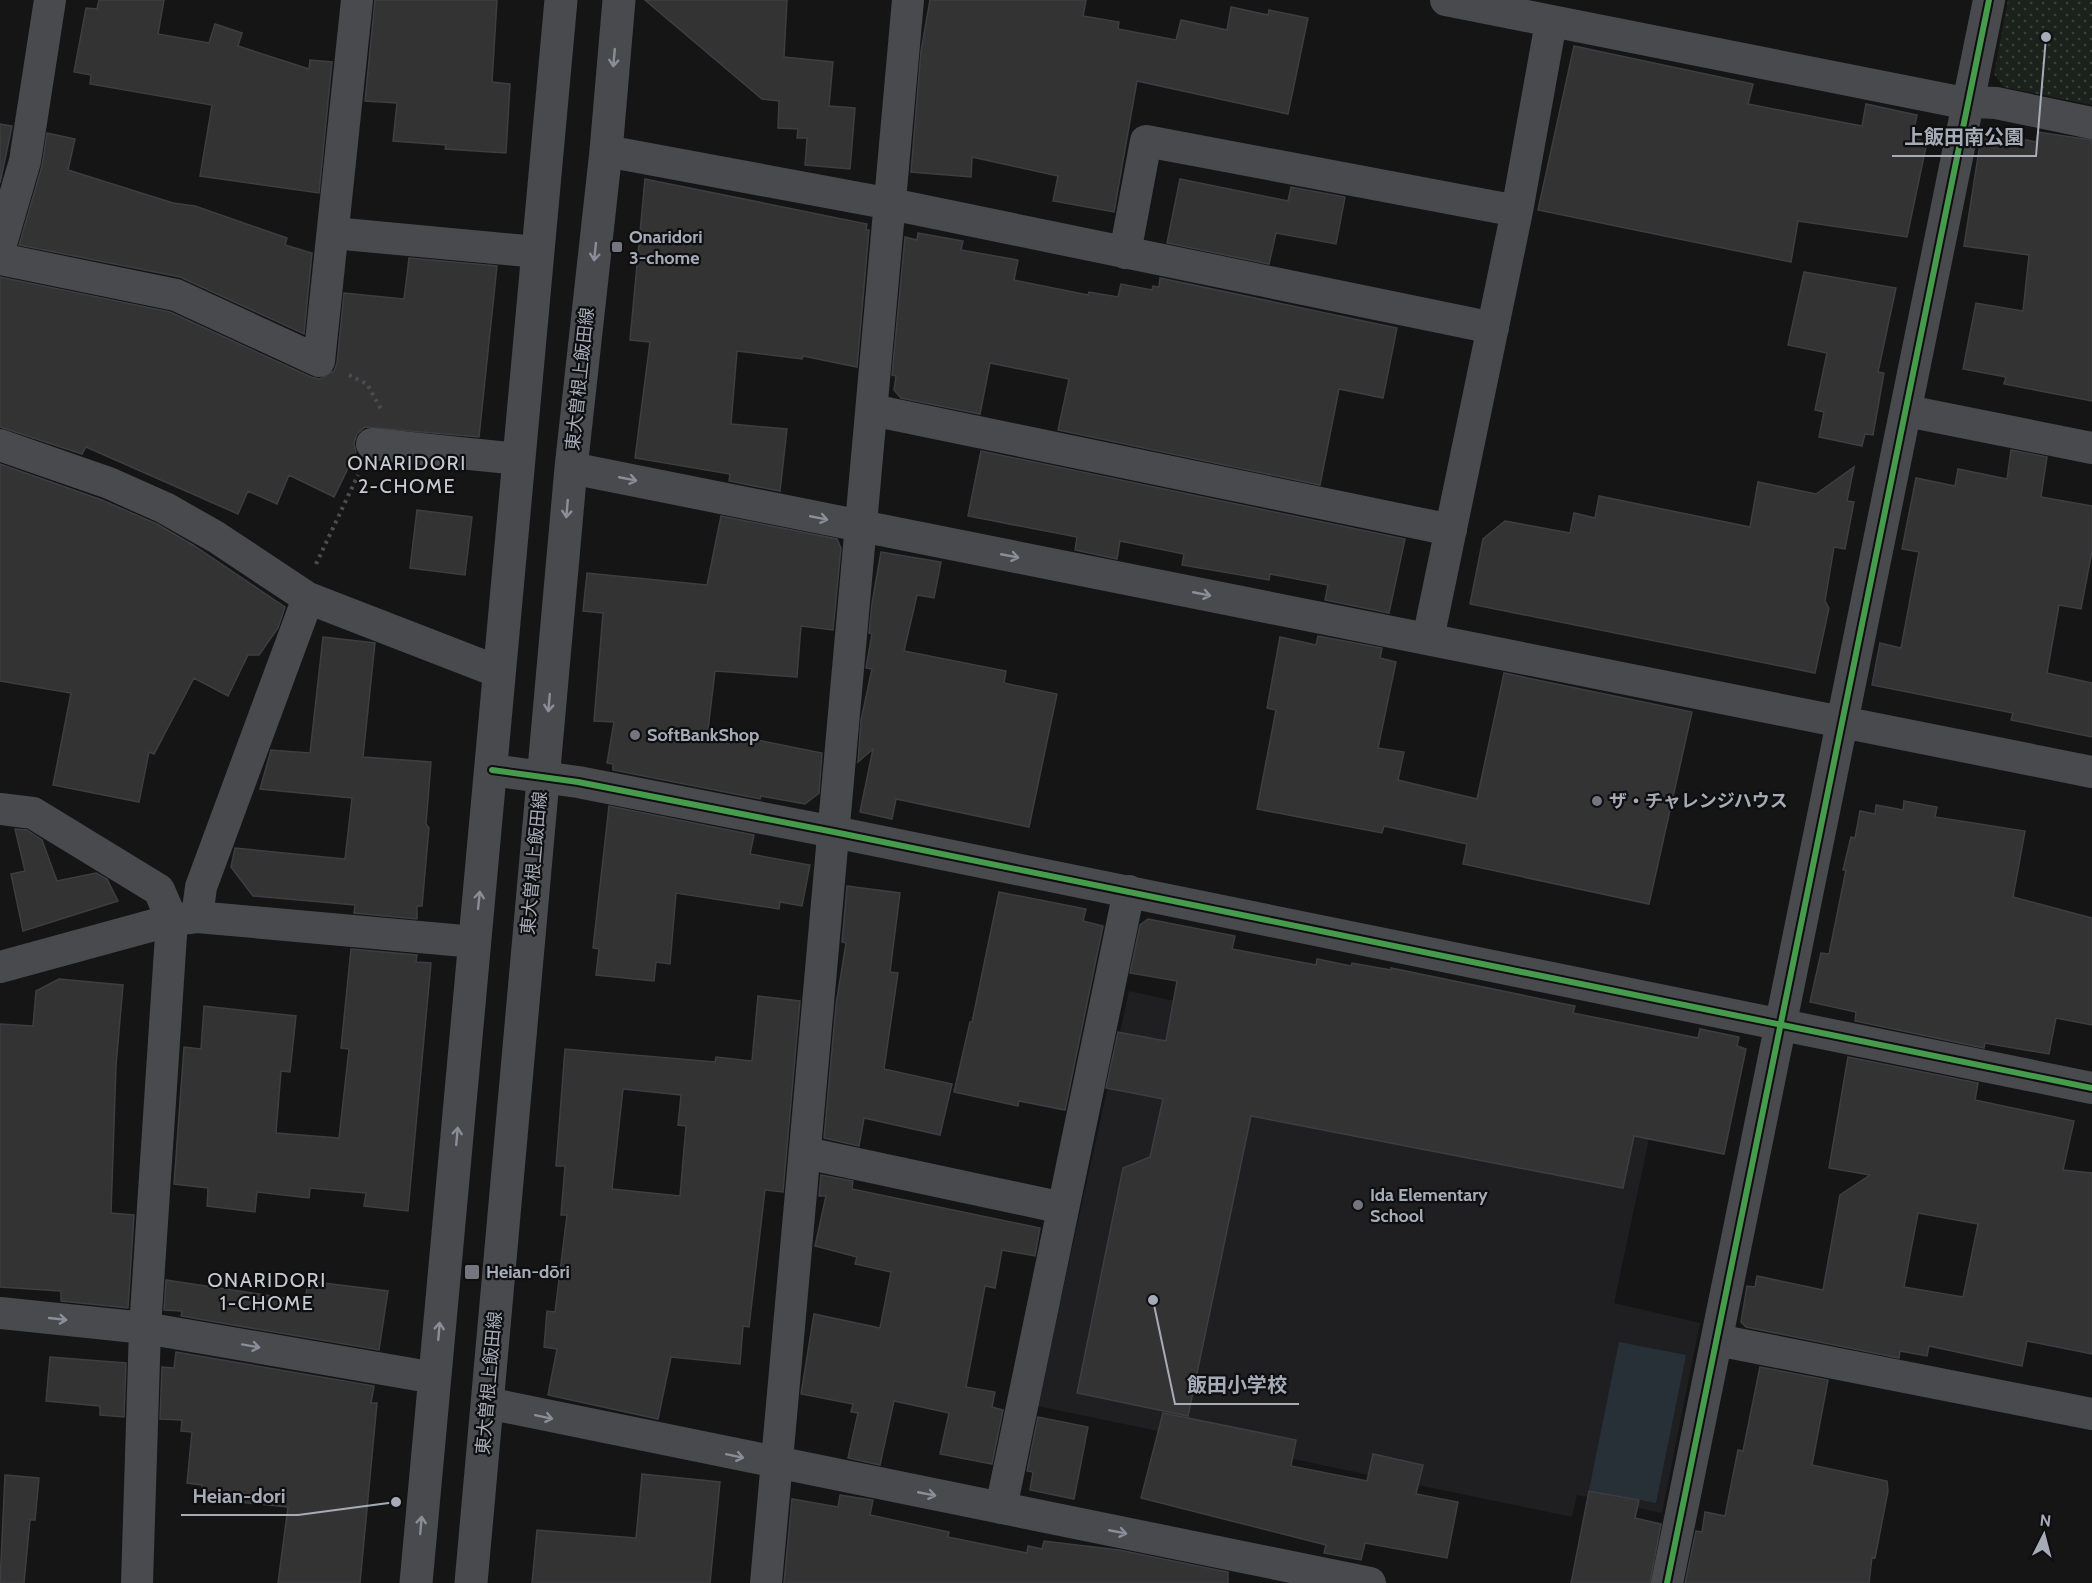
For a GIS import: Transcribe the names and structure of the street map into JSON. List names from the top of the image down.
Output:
{
  "streets": {
    "street": ["東大曽根上飯田線"]
  },
  "districts": ["ONARIDORI 2-CHOME", "ONARIDORI 1-CHOME"],
  "places": {
    "other": [
      "上飯田南公園",
      "SoftBankShop",
      "ザ・チャレンジハウス",
      "Ida Elementary School",
      "飯田小学校",
      "Heian-dori"
    ],
    "transit": ["Onaridori 3-chome", "Heian-dōri"]
  },
  "north": "top"
}
